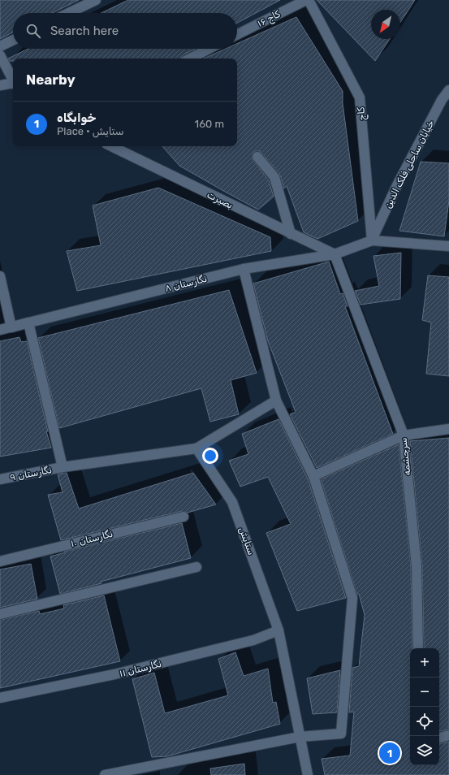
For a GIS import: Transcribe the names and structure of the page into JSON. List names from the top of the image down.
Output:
{
  "streets": {
    "street": [
      "کاج ۱۶",
      "کاج",
      "خیابان ساحلی فلک الدین",
      "بصیرت",
      "نگارستان ۸",
      "سرچشمه",
      "نگارستان ۹",
      "نگارستان ۱۰",
      "ستایش",
      "نگارستان ۱۱"
    ]
  },
  "crossings": [
    ["کاج", "خیابان ساحلی فلک الدین"],
    ["کاج", "نگارستان ۸"],
    ["خیابان ساحلی فلک الدین", "نگارستان ۸"],
    ["بصیرت", "نگارستان ۸"],
    ["بصیرت", "سرچشمه"],
    ["نگارستان ۸", "سرچشمه"],
    ["ستایش", "نگارستان ۱۱"]
  ],
  "north": "bottom left",
  "page": {
    "search": "Search here",
    "heading": "Nearby",
    "list": [
      {
        "mark": "1",
        "name": "خوابگاه",
        "note": "Place · ستایش",
        "value": "160 m"
      }
    ],
    "map_buttons": ["+", "−"],
    "pins": "1"
  }
}
